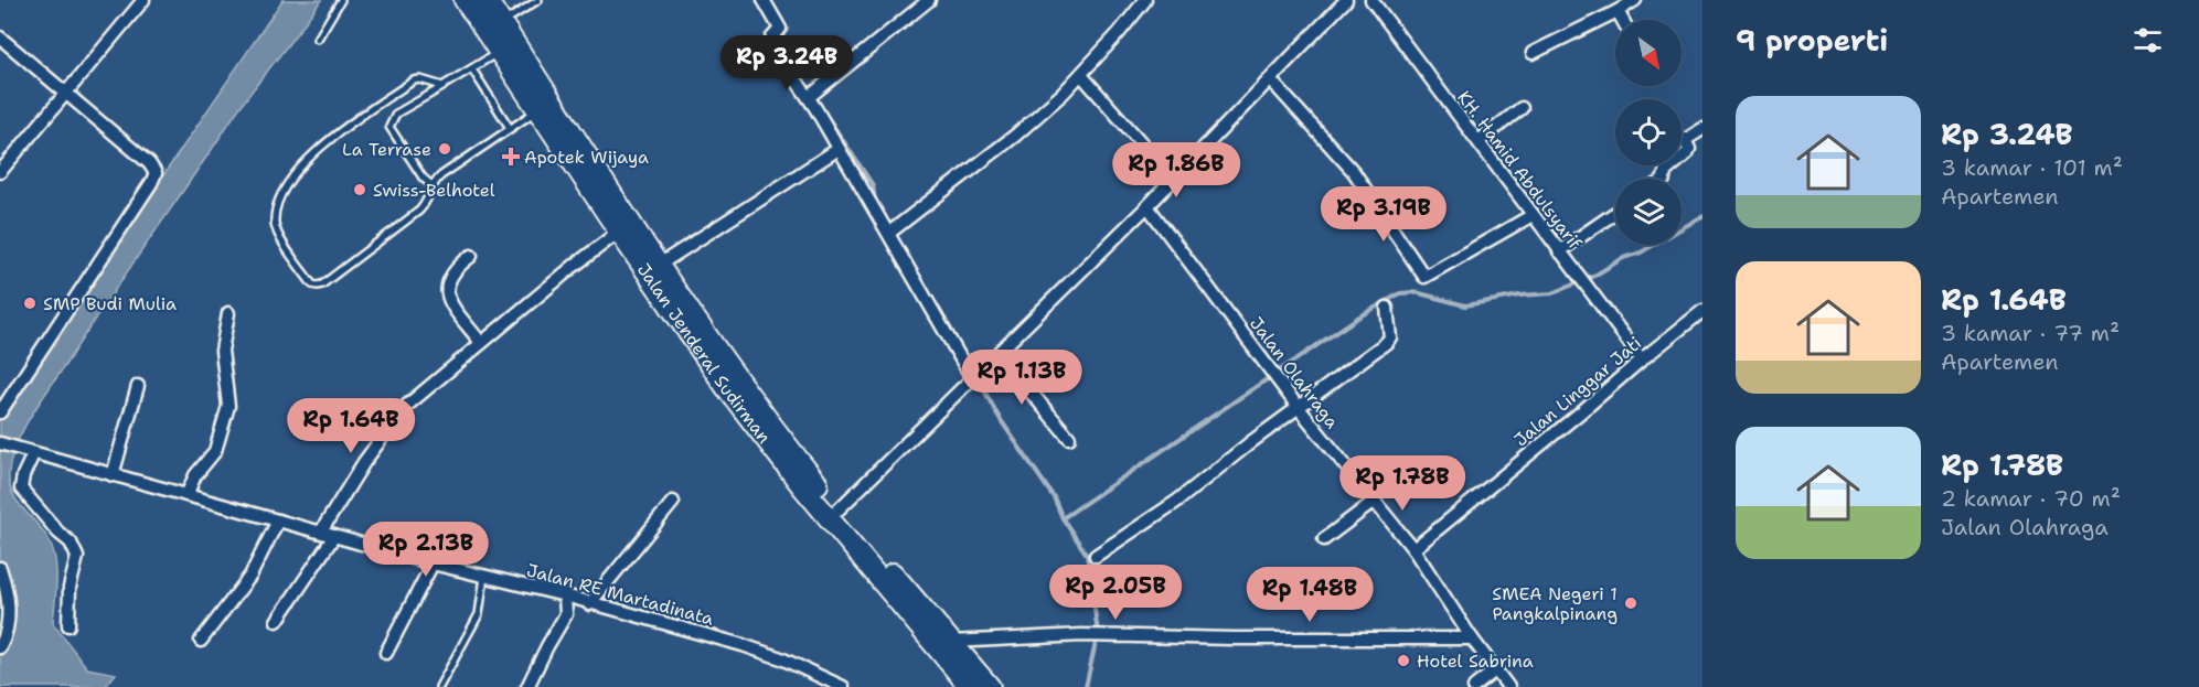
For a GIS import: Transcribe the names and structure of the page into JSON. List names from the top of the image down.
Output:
{
  "streets": {
    "highway": ["Jalan Jenderal Sudirman"],
    "street": [
      "KH. Hamid Abdulsyarif",
      "Jalan Olahraga",
      "Jalan Linggar Jati",
      "Jalan RE Martadinata"
    ]
  },
  "crossings": [
    ["KH. Hamid Abdulsyarif", "Jalan Linggar Jati"],
    ["Jalan Olahraga", "Jalan Linggar Jati"]
  ],
  "places": {
    "other": [
      "La Terrase",
      "Swiss-Belhotel",
      "SMP Budi Mulia",
      "SMEA Negeri 1 Pangkalpinang",
      "Hotel Sabrina"
    ],
    "health": ["Apotek Wijaya"]
  },
  "north": "bottom right",
  "page": {
    "heading": "9 properti",
    "price": [
      "Rp 3.24B",
      "Rp 1.86B",
      "Rp 3.19B",
      "Rp 1.13B",
      "Rp 1.64B",
      "Rp 1.78B",
      "Rp 2.13B",
      "Rp 2.05B",
      "Rp 1.48B"
    ],
    "list": [
      {
        "name": "Rp 3.24B",
        "note": "3 kamar · 101 m² · Apartemen"
      },
      {
        "name": "Rp 1.64B",
        "note": "3 kamar · 77 m² · Apartemen"
      },
      {
        "name": "Rp 1.78B",
        "note": "2 kamar · 70 m² · Jalan Olahraga"
      }
    ]
  }
}
